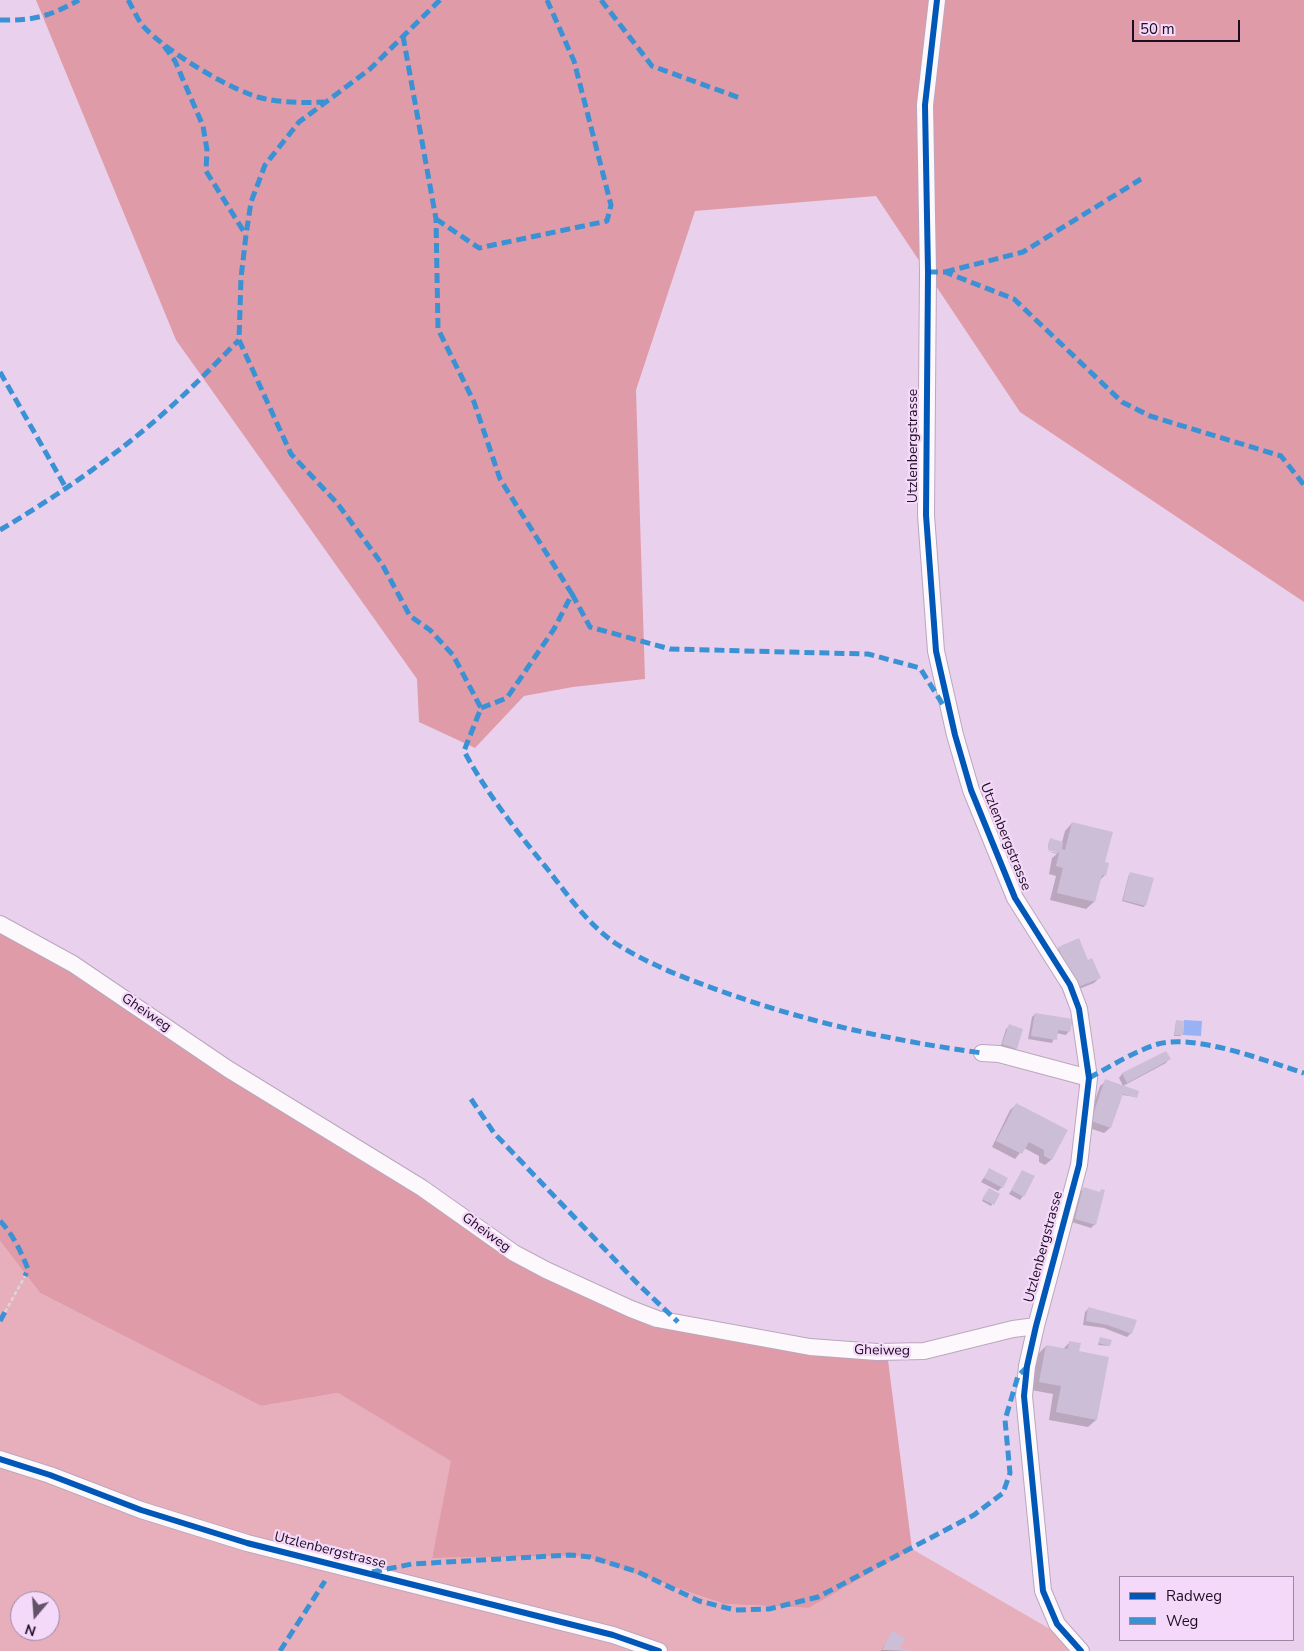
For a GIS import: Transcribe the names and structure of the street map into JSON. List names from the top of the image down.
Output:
{
  "streets": {
    "street": ["Utzlenbergstrasse", "Gheiweg"]
  },
  "crossings": [
    ["Utzlenbergstrasse", "Gheiweg"]
  ],
  "legend": ["Radweg", "Weg"],
  "scale_bar": "50 m",
  "north": "bottom"
}
